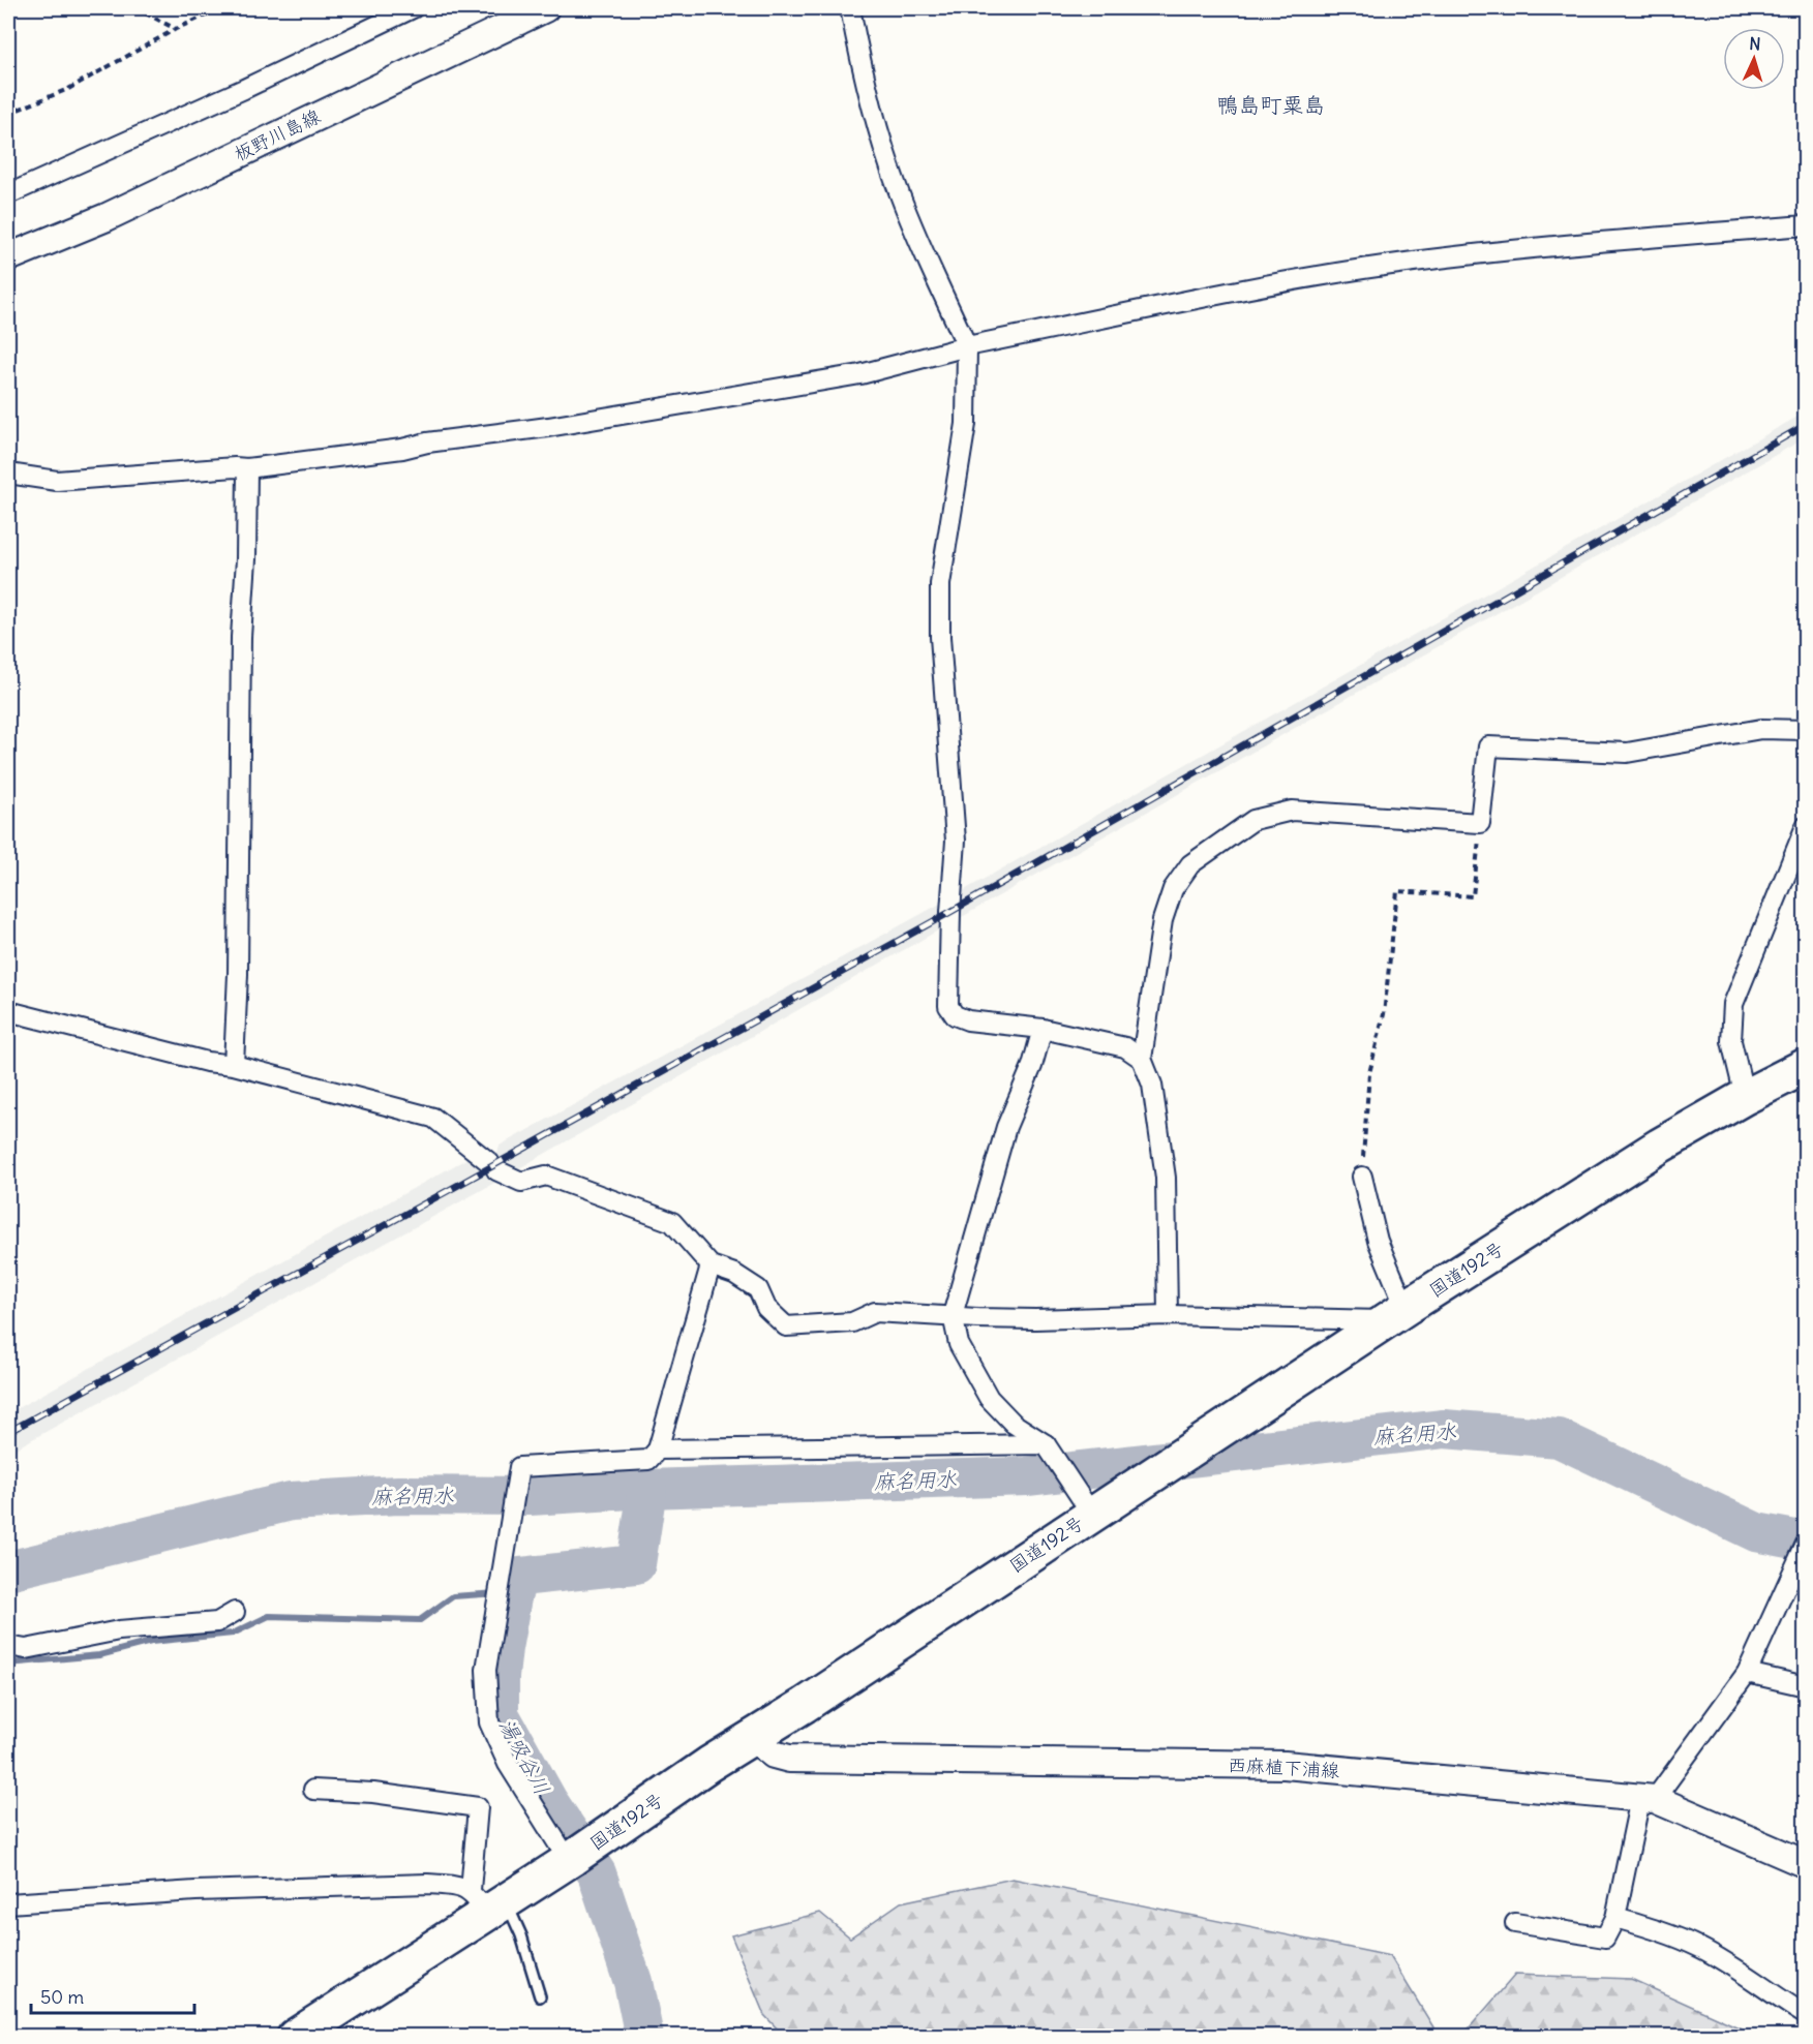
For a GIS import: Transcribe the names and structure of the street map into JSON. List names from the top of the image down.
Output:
{
  "streets": {
    "highway": ["国道192号"],
    "main road": ["板野川島線", "西麻植下浦線"]
  },
  "crossings": [
    ["国道192号", "西麻植下浦線"]
  ],
  "districts": ["鴨島町粟島"],
  "water": ["麻名用水", "湯吸谷川"],
  "scale_bar": "50 m",
  "north": "top"
}
